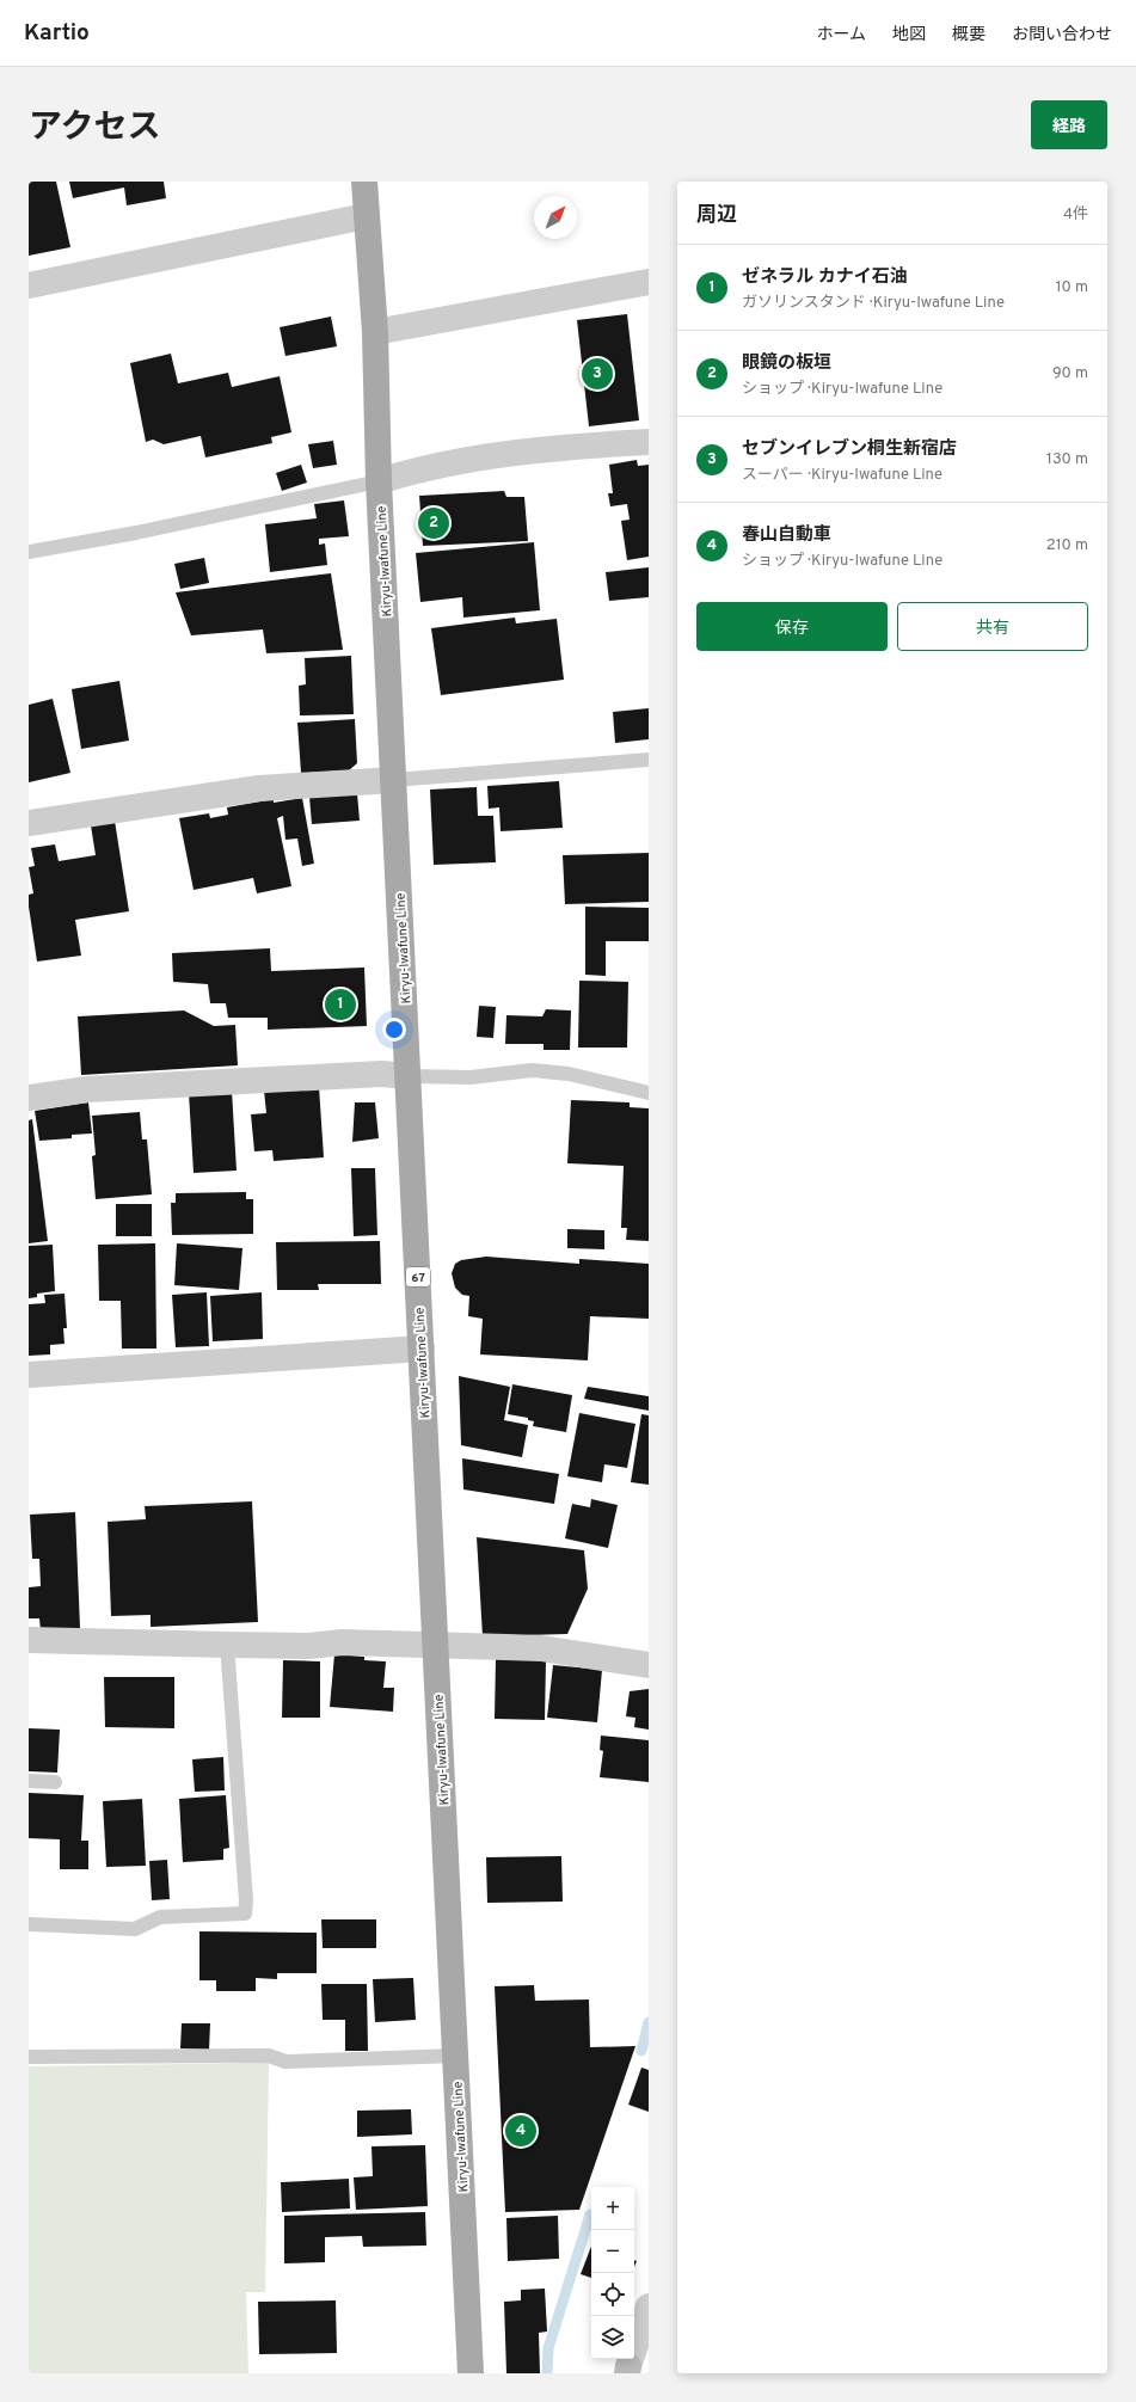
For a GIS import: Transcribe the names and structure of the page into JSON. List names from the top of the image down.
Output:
{
  "streets": {
    "main road": ["Kiryu-Iwafune Line", "67"]
  },
  "north": "top right",
  "page": {
    "header": "Kartio",
    "nav": [
      "ホーム",
      "地図",
      "概要",
      "お問い合わせ"
    ],
    "title": "アクセス",
    "buttons": [
      "経路",
      ["保存", "共有"]
    ],
    "heading": ["周辺", "4件"],
    "list": [
      {
        "mark": "1",
        "name": "ゼネラル カナイ石油",
        "note": "ガソリンスタンド · Kiryu-Iwafune Line",
        "value": "10 m"
      },
      {
        "mark": "2",
        "name": "眼鏡の板垣",
        "note": "ショップ · Kiryu-Iwafune Line",
        "value": "90 m"
      },
      {
        "mark": "3",
        "name": "セブンイレブン桐生新宿店",
        "note": "スーパー · Kiryu-Iwafune Line",
        "value": "130 m"
      },
      {
        "mark": "4",
        "name": "春山自動車",
        "note": "ショップ · Kiryu-Iwafune Line",
        "value": "210 m"
      }
    ],
    "pins": [
      "3",
      "2",
      "1",
      "4"
    ],
    "map_buttons": ["+", "−"]
  }
}
